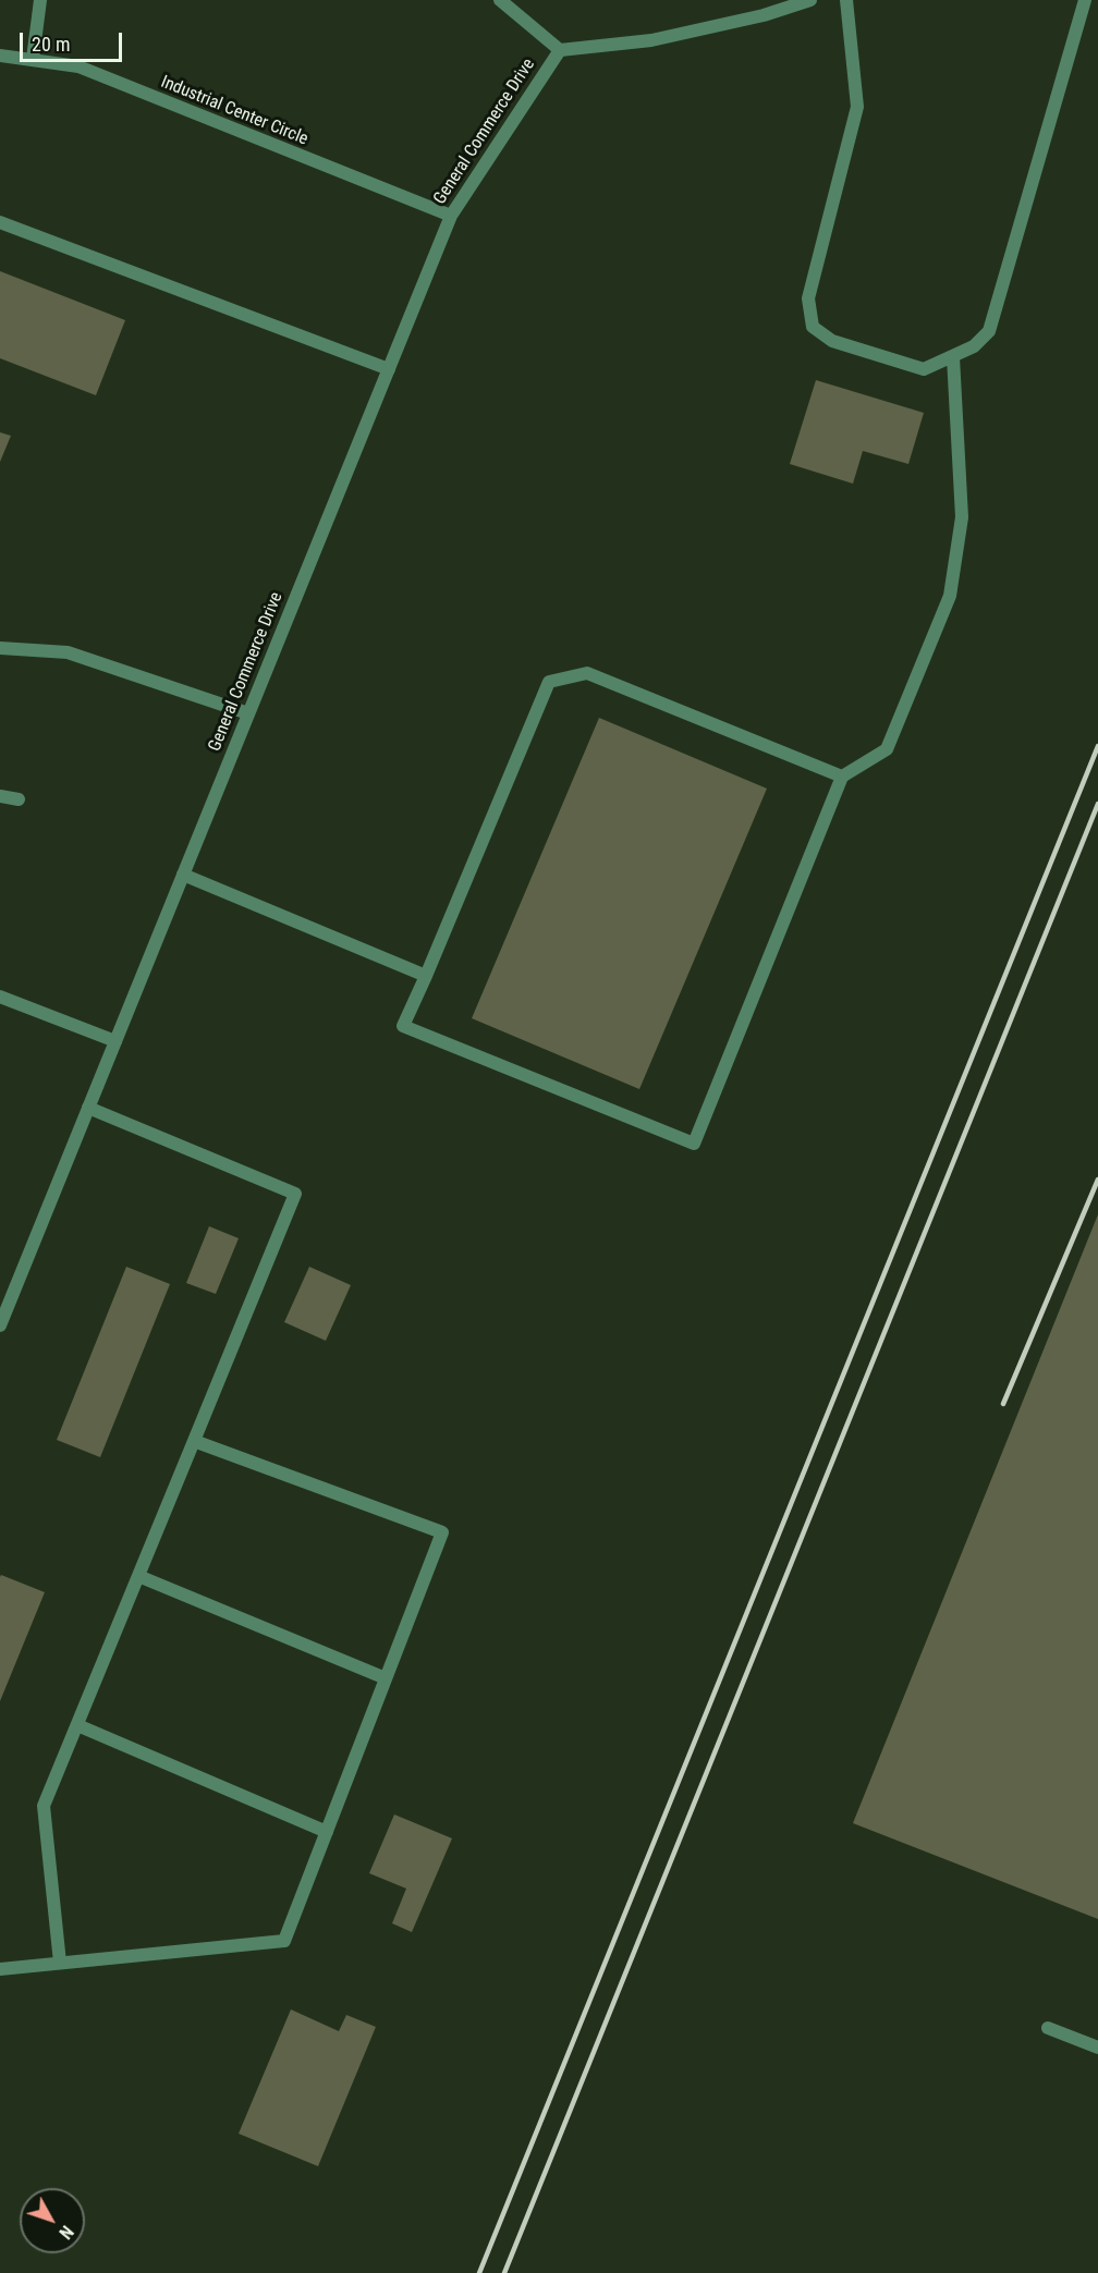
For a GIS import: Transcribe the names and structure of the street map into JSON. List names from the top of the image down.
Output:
{
  "streets": {
    "street": ["Industrial Center Circle", "General Commerce Drive"]
  },
  "crossings": [
    ["Industrial Center Circle", "General Commerce Drive"]
  ],
  "scale_bar": "20 m",
  "north": "bottom right"
}
